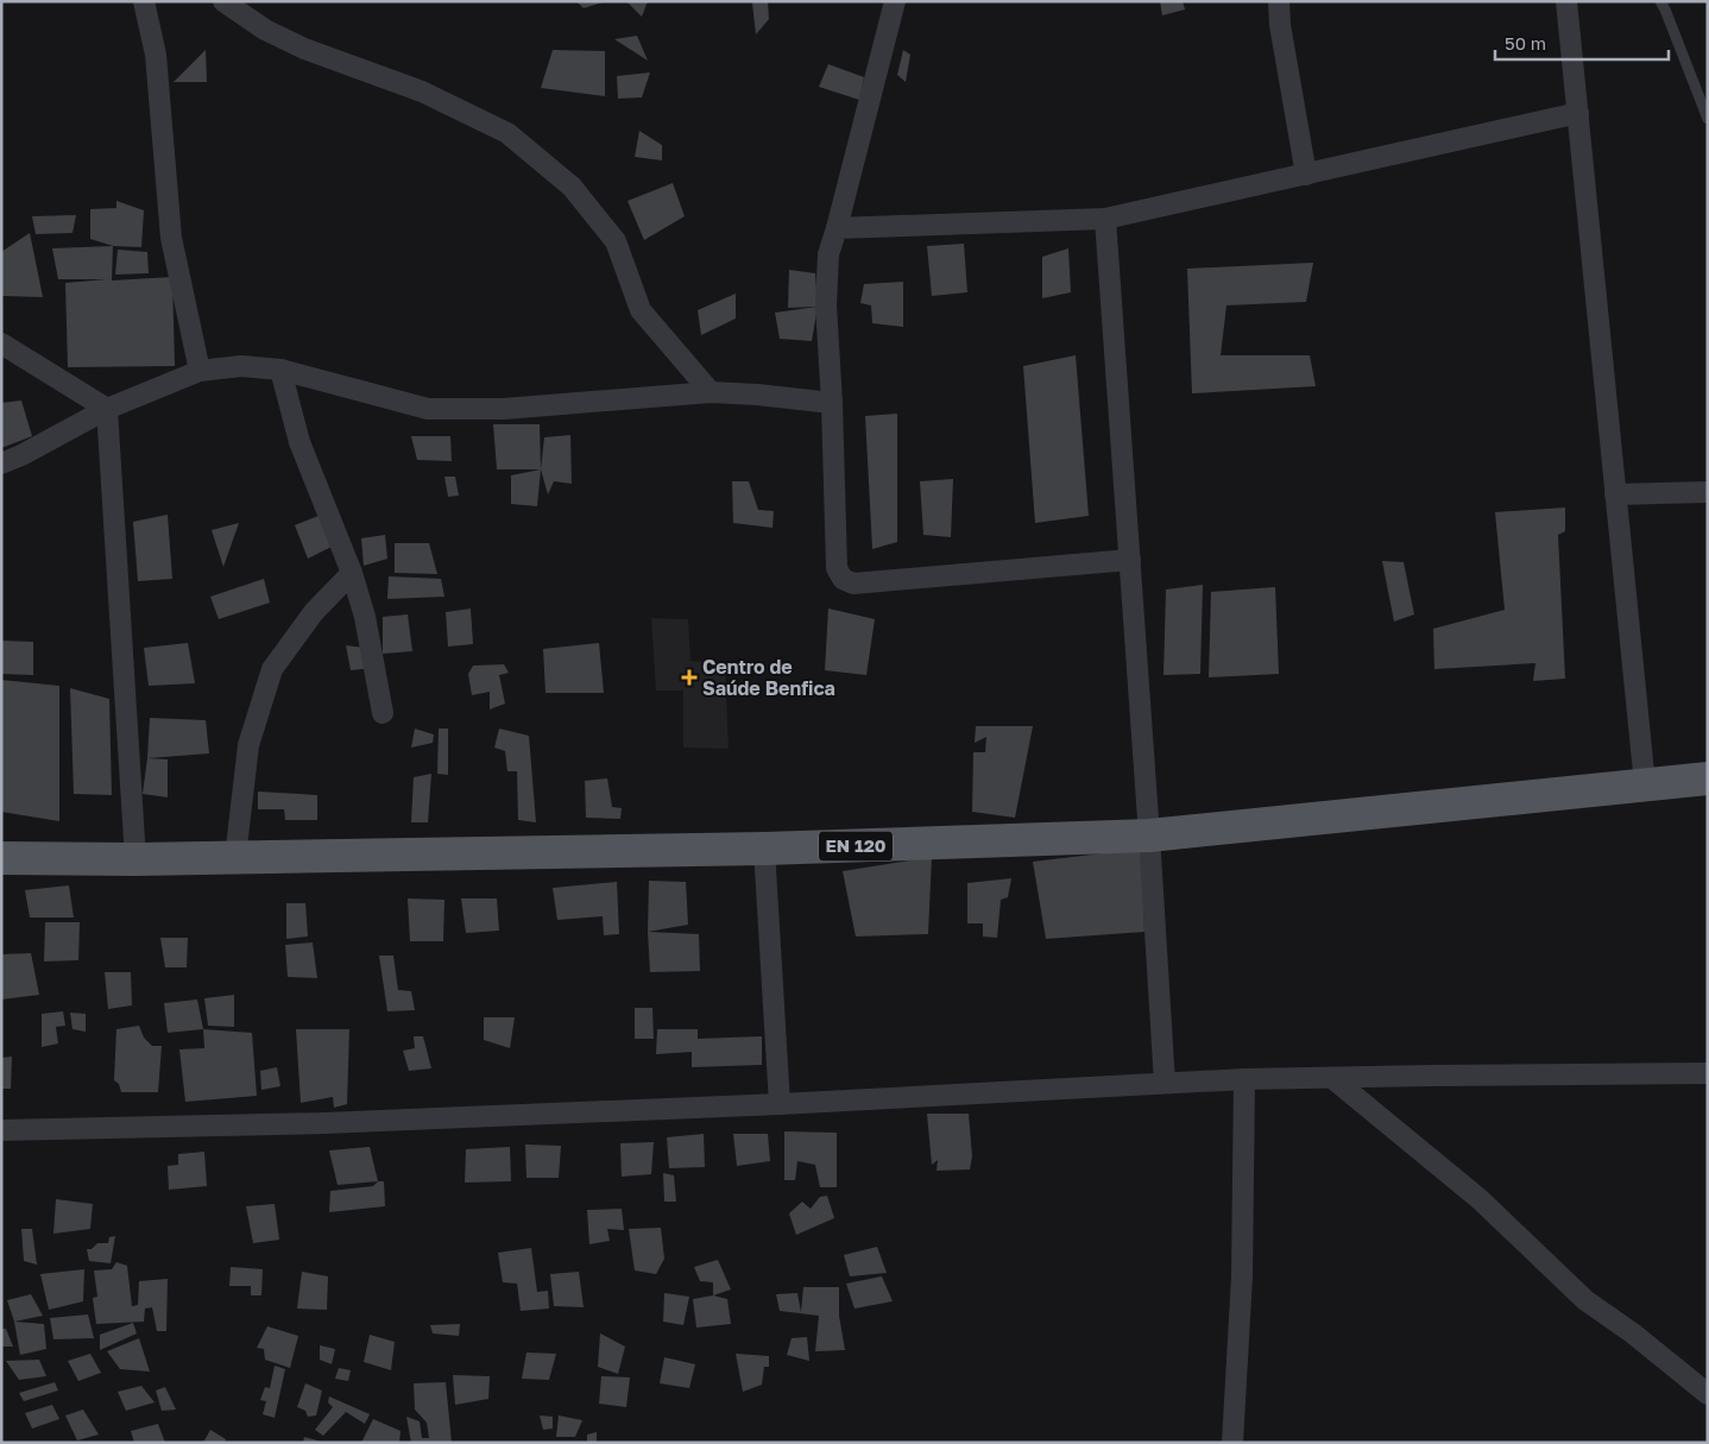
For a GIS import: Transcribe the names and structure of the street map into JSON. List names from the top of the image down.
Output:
{
  "streets": {
    "main road": ["EN 120"]
  },
  "places": {
    "health": ["Centro de Saúde Benfica"]
  },
  "scale_bar": "50 m"
}
